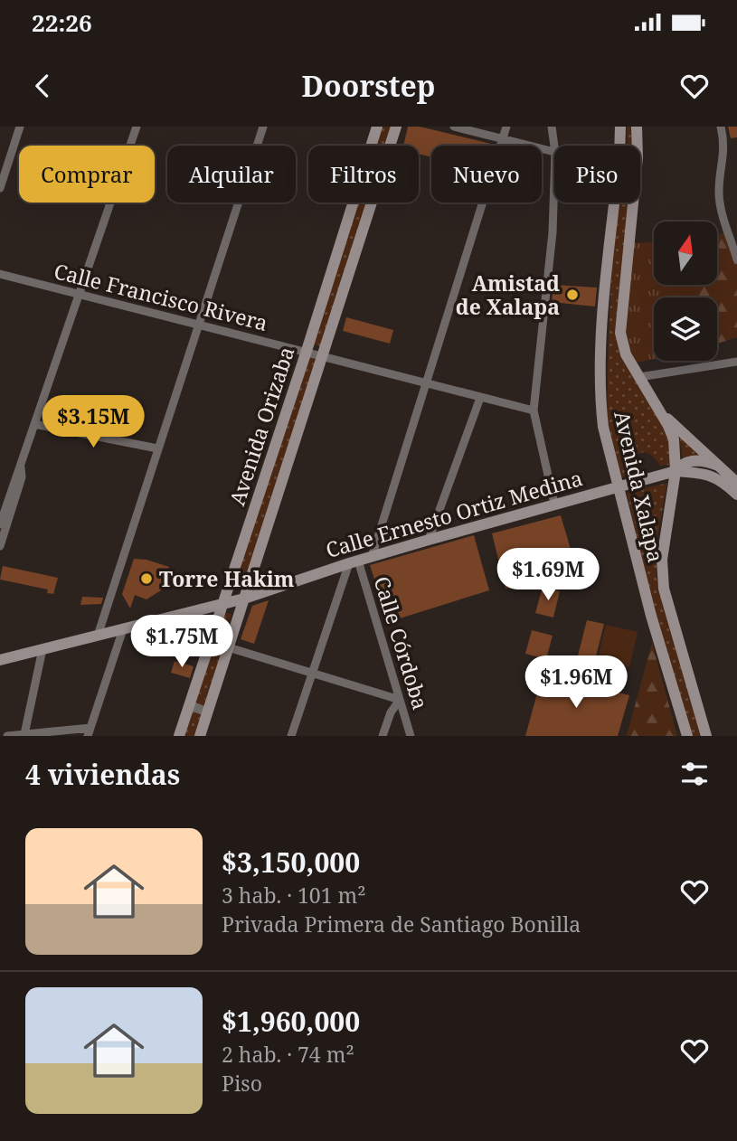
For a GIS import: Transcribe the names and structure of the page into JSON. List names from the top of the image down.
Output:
{
  "streets": {
    "main road": ["Avenida Orizaba", "Avenida Xalapa", "Calle Ernesto Ortiz Medina"],
    "street": ["Calle Francisco Rivera", "Calle Córdoba"]
  },
  "crossings": [
    ["Calle Francisco Rivera", "Avenida Orizaba"],
    ["Avenida Orizaba", "Calle Ernesto Ortiz Medina"],
    ["Avenida Xalapa", "Calle Ernesto Ortiz Medina"],
    ["Calle Ernesto Ortiz Medina", "Calle Córdoba"]
  ],
  "places": ["Amistad de Xalapa", "Torre Hakim"],
  "north": "top",
  "page": {
    "status": "22:26",
    "header": "Doorstep",
    "chip": [
      "Comprar",
      "Alquilar",
      "Filtros",
      "Nuevo",
      "Piso"
    ],
    "price": [
      "$3.15M",
      "$1.69M",
      "$1.75M",
      "$1.96M"
    ],
    "heading": "4 viviendas",
    "list": [
      {
        "name": "$3,150,000",
        "note": "3 hab. · 101 m² · Privada Primera de Santiago Bonilla"
      },
      {
        "name": "$1,960,000",
        "note": "2 hab. · 74 m² · Piso"
      }
    ]
  }
}
